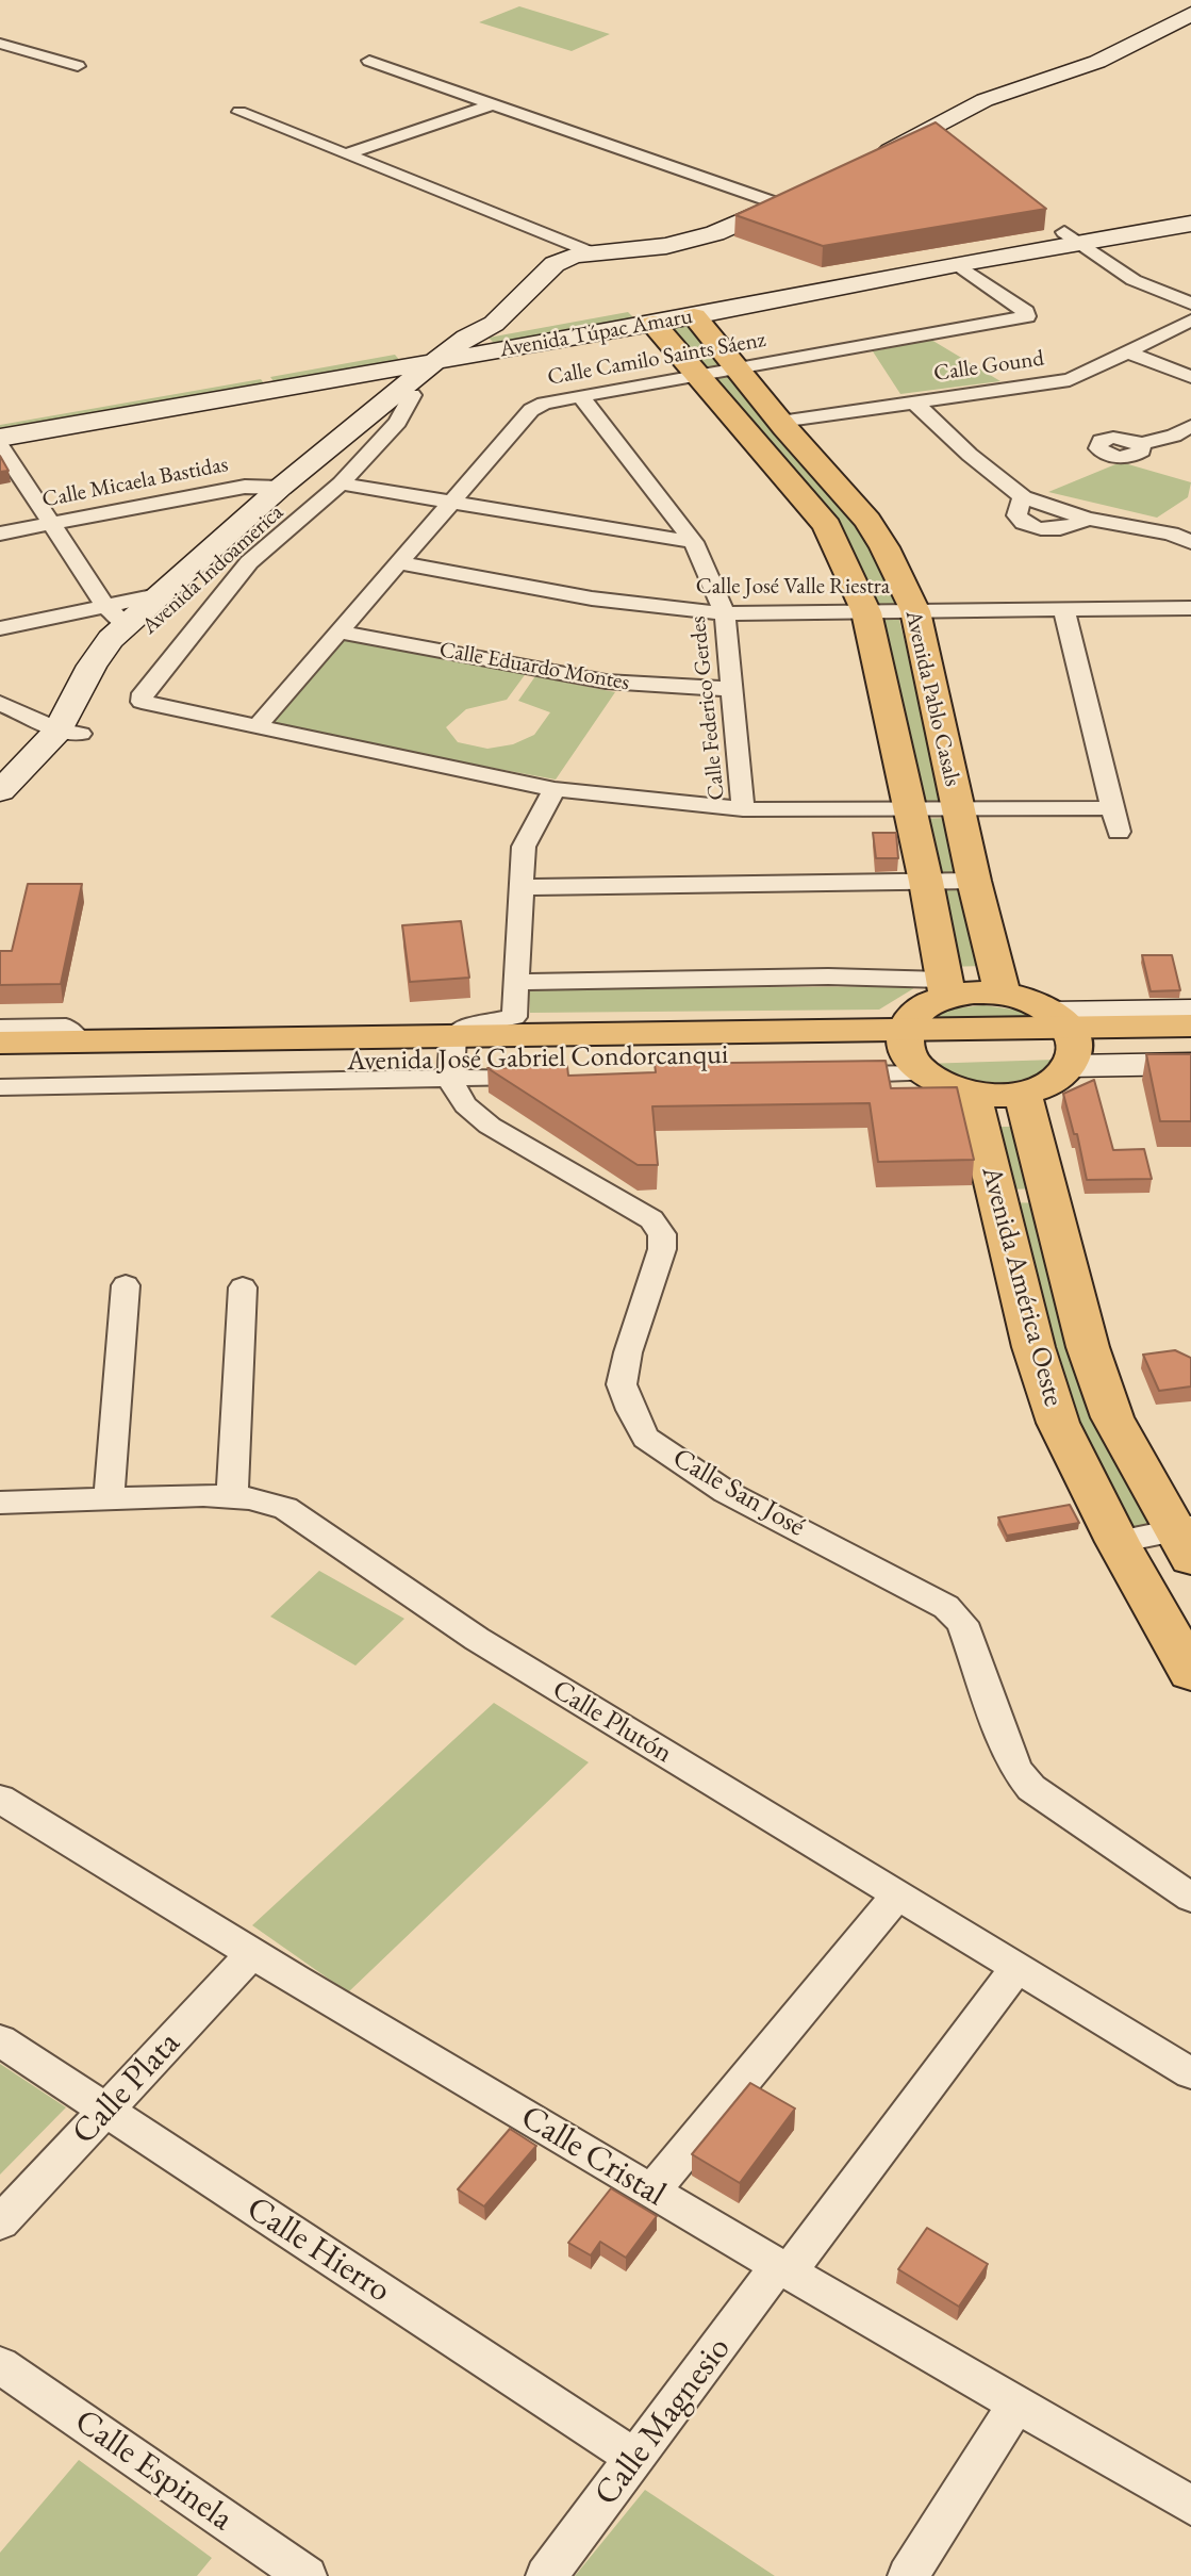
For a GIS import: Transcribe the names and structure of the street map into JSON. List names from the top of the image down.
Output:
{
  "streets": {
    "main road": [
      "Avenida Túpac Amaru",
      "Avenida Indoamerica",
      "Avenida Pablo Casals",
      "Avenida José Gabriel Condorcanqui",
      "Avenida América Oeste"
    ],
    "street": [
      "Calle Camilo Saints Sáenz",
      "Calle Gound",
      "Calle Micaela Bastidas",
      "Calle José Valle Riestra",
      "Calle Eduardo Montes",
      "Calle Federico Gerdes",
      "Calle San José",
      "Calle Plutón",
      "Calle Plata",
      "Calle Cristal",
      "Calle Hierro",
      "Calle Magnesio",
      "Calle Espinela"
    ]
  },
  "crossings": [
    ["Avenida Túpac Amaru", "Calle Camilo Saints Sáenz"],
    ["Avenida Túpac Amaru", "Avenida Indoamerica"],
    ["Avenida Túpac Amaru", "Avenida Pablo Casals"],
    ["Calle Camilo Saints Sáenz", "Calle José Valle Riestra"],
    ["Calle Camilo Saints Sáenz", "Calle Eduardo Montes"],
    ["Calle Camilo Saints Sáenz", "Avenida Pablo Casals"],
    ["Calle Camilo Saints Sáenz", "Calle Federico Gerdes"],
    ["Calle Gound", "Avenida Pablo Casals"],
    ["Calle Micaela Bastidas", "Avenida Indoamerica"],
    ["Calle José Valle Riestra", "Avenida Pablo Casals"],
    ["Calle José Valle Riestra", "Calle Federico Gerdes"],
    ["Calle Eduardo Montes", "Calle Federico Gerdes"],
    ["Avenida José Gabriel Condorcanqui", "Calle San José"],
    ["Calle Plutón", "Calle Magnesio"],
    ["Calle Plata", "Calle Cristal"],
    ["Calle Plata", "Calle Hierro"],
    ["Calle Cristal", "Calle Magnesio"],
    ["Calle Hierro", "Calle Magnesio"]
  ]
}
